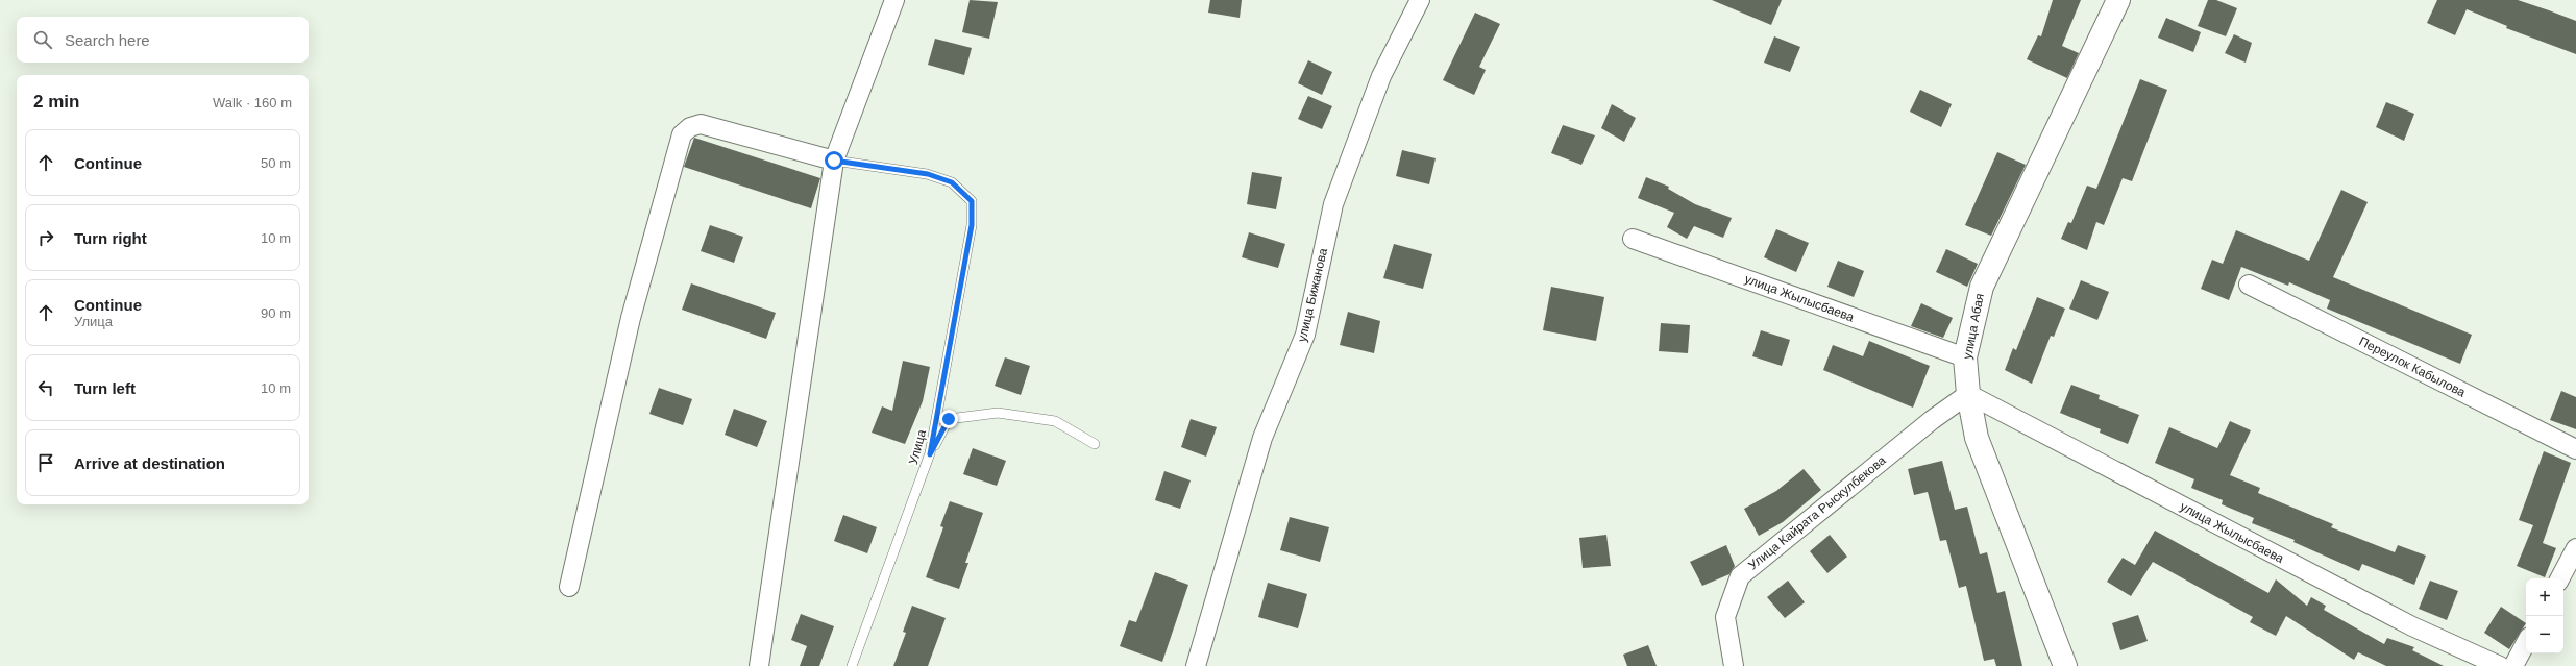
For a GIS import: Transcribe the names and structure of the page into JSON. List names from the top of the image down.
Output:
{
  "streets": {
    "street": [
      "улица Бижанова",
      "улица Жылысбаева",
      "улица Абая",
      "Переулок Кабылова",
      "Улица Кайрата Рыскулбекова"
    ],
    "lane": ["Улица"]
  },
  "crossings": [
    ["улица Жылысбаева", "улица Абая"],
    ["улица Жылысбаева", "Улица Кайрата Рыскулбекова"],
    ["улица Абая", "Улица Кайрата Рыскулбекова"]
  ],
  "page": {
    "search": "Search here",
    "heading": ["2 min", "Walk · 160 m"],
    "list": [
      ["Continue", "50 m"],
      ["Turn right", "10 m"],
      ["Continue", "Улица", "90 m"],
      ["Turn left", "10 m"],
      "Arrive at destination"
    ],
    "map_buttons": ["+", "−"]
  }
}
